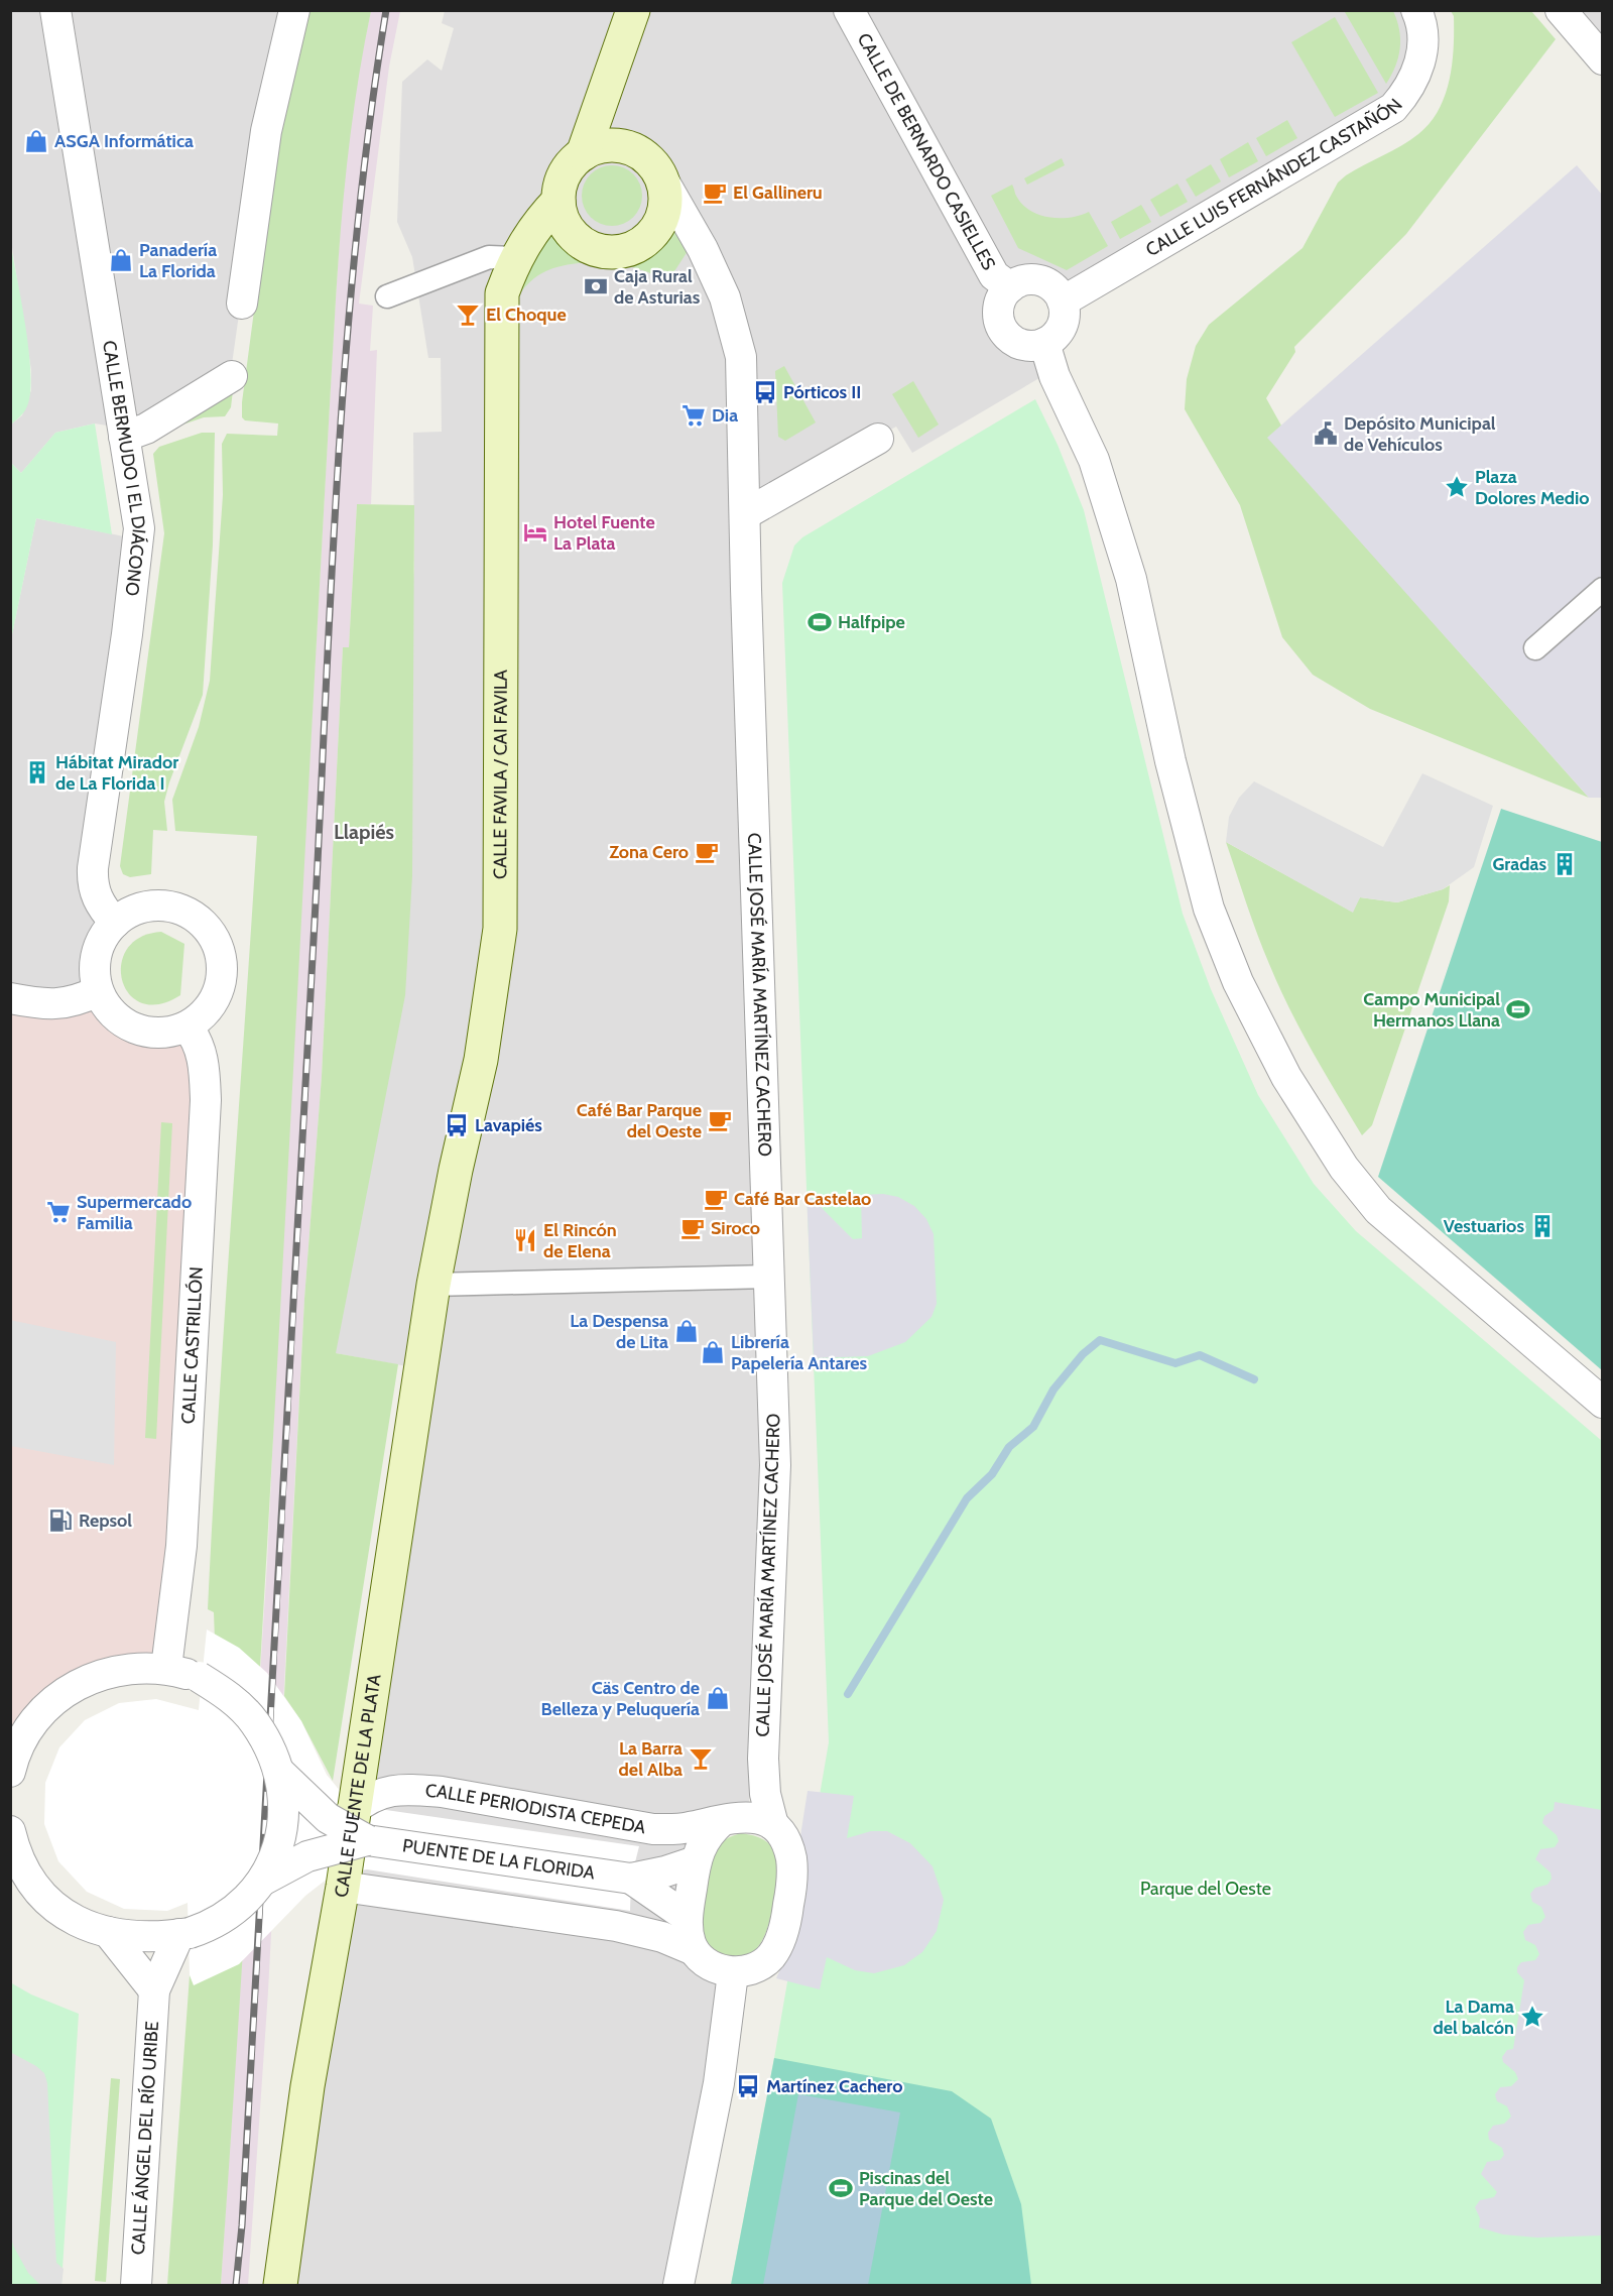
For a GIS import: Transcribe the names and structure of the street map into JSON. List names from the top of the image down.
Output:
{
  "streets": {
    "main road": ["CALLE FAVILA / CAI FAVILA", "CALLE FUENTE DE LA PLATA"],
    "street": [
      "CALLE DE BERNARDO CASIELLES",
      "CALLE LUIS FERNÁNDEZ CASTAÑÓN",
      "CALLE BERMUDO I EL DIÁCONO",
      "CALLE JOSÉ MARÍA MARTÍNEZ CACHERO",
      "CALLE CASTRILLÓN",
      "CALLE PERIODISTA CEPEDA",
      "PUENTE DE LA FLORIDA",
      "CALLE ÁNGEL DEL RÍO URIBE"
    ]
  },
  "crossings": [
    ["CALLE DE BERNARDO CASIELLES", "CALLE LUIS FERNÁNDEZ CASTAÑÓN"],
    ["CALLE BERMUDO I EL DIÁCONO", "CALLE CASTRILLÓN"],
    ["CALLE FAVILA / CAI FAVILA", "CALLE JOSÉ MARÍA MARTÍNEZ CACHERO"],
    ["CALLE FAVILA / CAI FAVILA", "CALLE FUENTE DE LA PLATA"],
    ["CALLE JOSÉ MARÍA MARTÍNEZ CACHERO", "CALLE PERIODISTA CEPEDA"],
    ["CALLE JOSÉ MARÍA MARTÍNEZ CACHERO", "PUENTE DE LA FLORIDA"],
    ["CALLE FUENTE DE LA PLATA", "CALLE PERIODISTA CEPEDA"],
    ["CALLE PERIODISTA CEPEDA", "PUENTE DE LA FLORIDA"]
  ],
  "districts": ["Llapiés"],
  "parks": ["Parque del Oeste"],
  "places": {
    "shop": [
      "ASGA Informática",
      "Panadería La Florida",
      "La Despensa de Lita",
      "Librería Papelería Antares",
      "Cäs Centro de Belleza y Peluquería"
    ],
    "cafe": [
      "El Gallineru",
      "Zona Cero",
      "Café Bar Parque del Oeste",
      "Café Bar Castelao",
      "Siroco"
    ],
    "bank": ["Caja Rural de Asturias"],
    "bar": ["El Choque", "La Barra del Alba"],
    "bus stop": ["Pórticos II", "Lavapiés", "Martínez Cachero"],
    "supermarket": ["Dia", "Supermercado Familia"],
    "public building": ["Depósito Municipal de Vehículos"],
    "place": ["Plaza Dolores Medio", "La Dama del balcón"],
    "hotel": ["Hotel Fuente La Plata"],
    "sports": ["Halfpipe", "Campo Municipal Hermanos Llana", "Piscinas del Parque del Oeste"],
    "building": ["Hábitat Mirador de La Florida I", "Gradas", "Vestuarios"],
    "restaurant": ["El Rincón de Elena"],
    "fuel station": ["Repsol"]
  }
}
